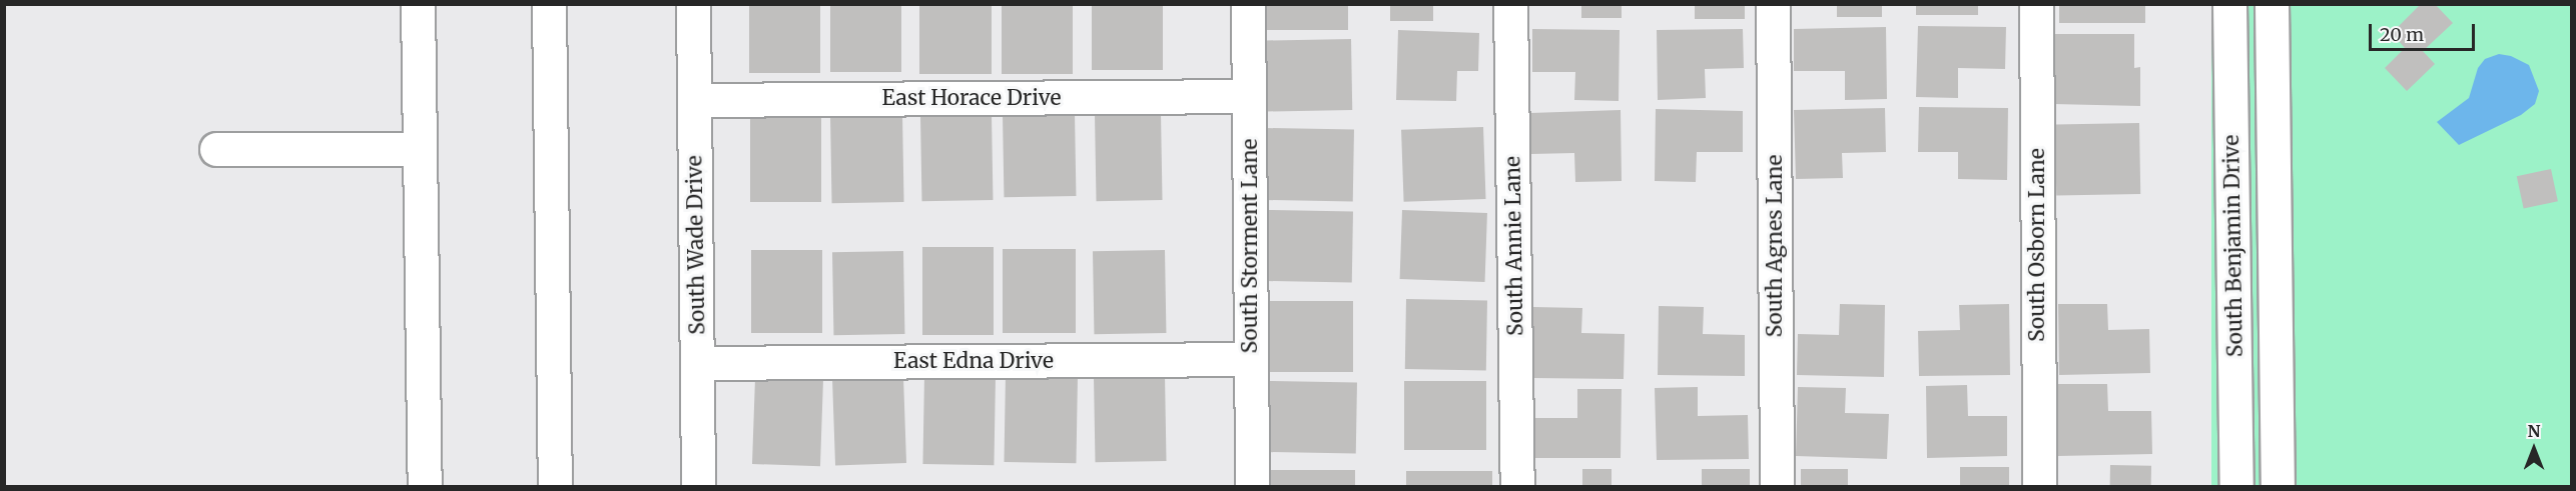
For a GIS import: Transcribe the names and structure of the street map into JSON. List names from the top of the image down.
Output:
{
  "streets": {
    "street": [
      "East Horace Drive",
      "South Wade Drive",
      "South Osborn Lane",
      "South Storment Lane",
      "South Annie Lane",
      "South Agnes Lane",
      "South Benjamin Drive",
      "East Edna Drive"
    ]
  },
  "crossings": [
    ["East Horace Drive", "South Wade Drive"],
    ["East Horace Drive", "South Storment Lane"],
    ["South Wade Drive", "East Edna Drive"],
    ["South Storment Lane", "East Edna Drive"]
  ],
  "scale_bar": "20 m",
  "north": "top"
}
